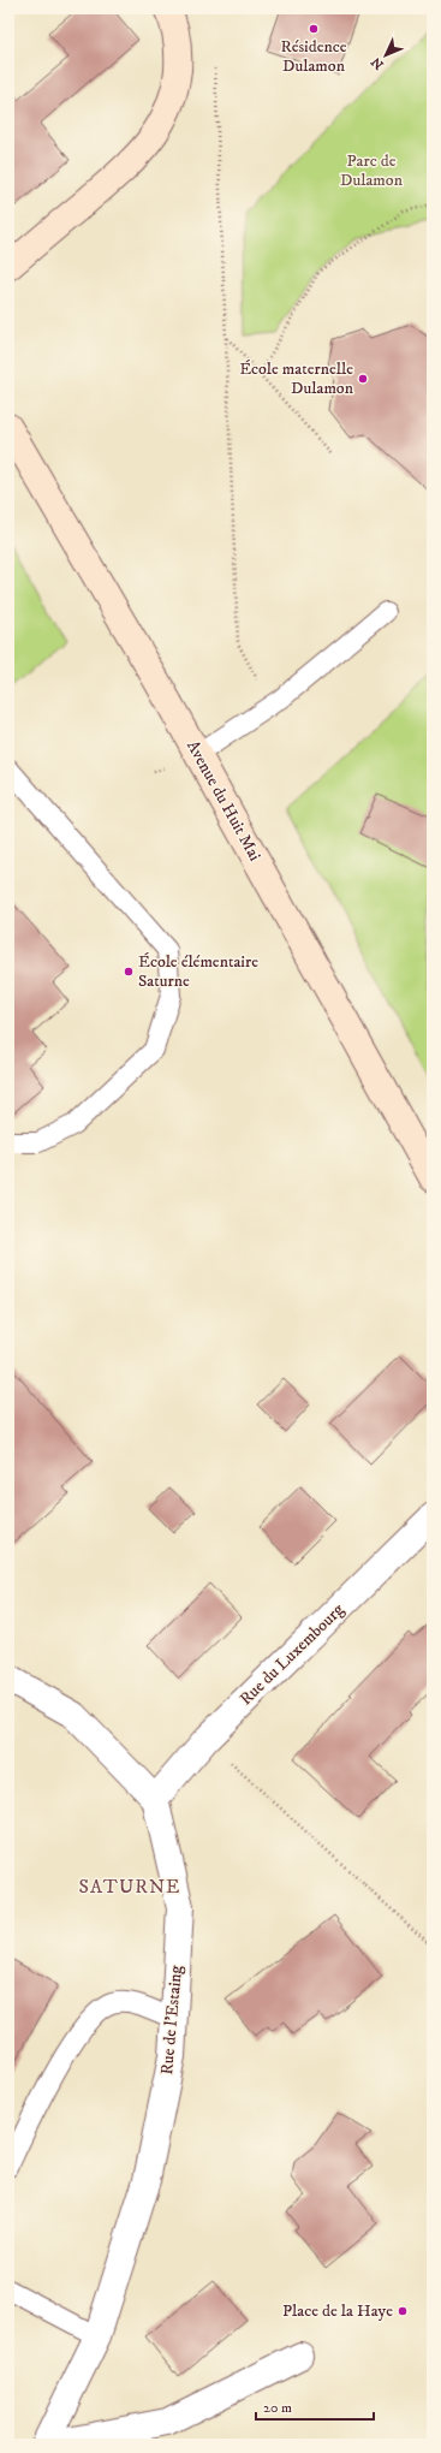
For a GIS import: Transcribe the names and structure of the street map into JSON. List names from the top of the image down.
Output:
{
  "streets": {
    "main road": ["Avenue du Huit Mai"],
    "street": ["Rue du Luxembourg", "Rue de l'Estaing"]
  },
  "crossings": [
    ["Rue du Luxembourg", "Rue de l'Estaing"]
  ],
  "districts": ["SATURNE"],
  "parks": ["Parc de Dulamon"],
  "places": [
    "Résidence Dulamon",
    "École maternelle Dulamon",
    "École élémentaire Saturne",
    "Place de la Haye"
  ],
  "scale_bar": "20 m",
  "north": "bottom left"
}
